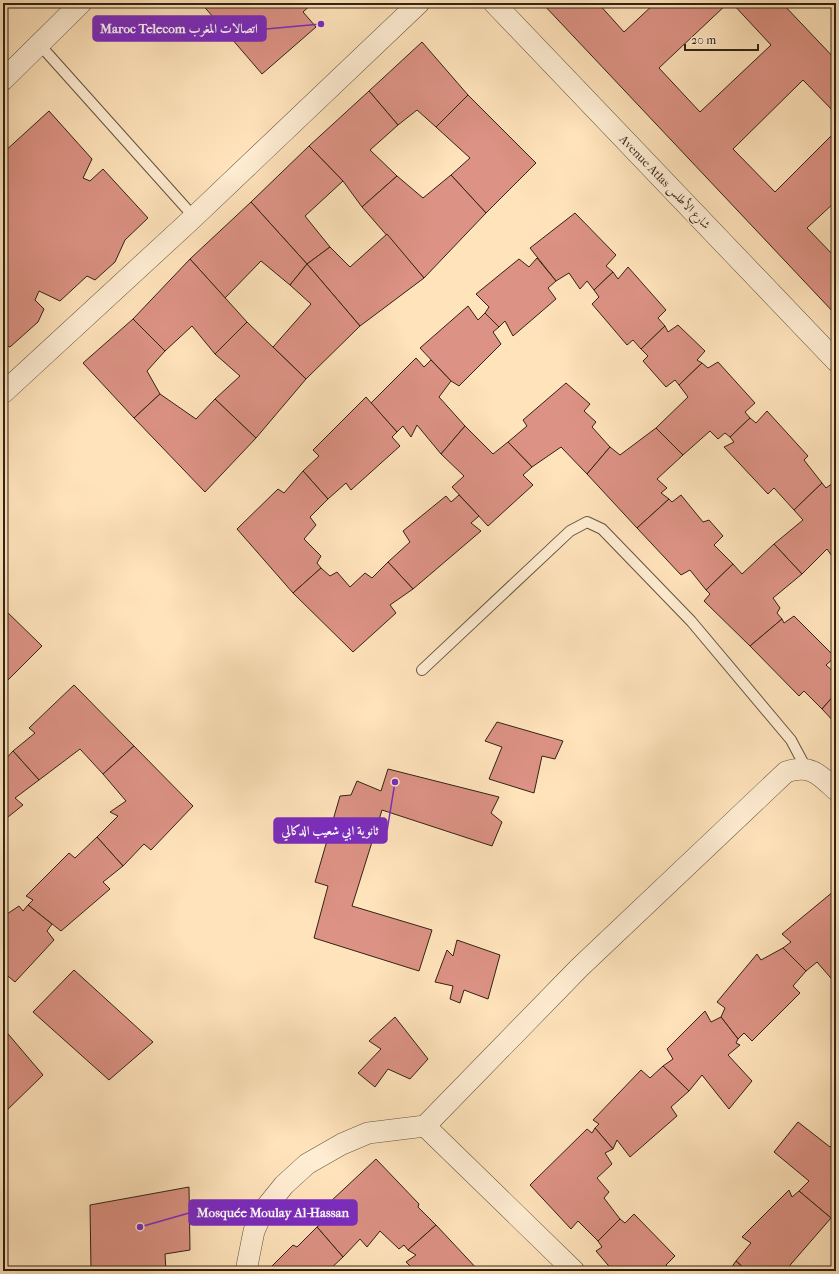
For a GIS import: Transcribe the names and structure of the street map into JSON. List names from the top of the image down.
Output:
{
  "streets": {
    "street": ["Avenue Atlas شارع الأطلس"]
  },
  "places": ["Maroc Telecom اتصالات المغرب", "ثانوية ابي شعيب الدكالي", "Mosquée Moulay Al-Hassan"],
  "scale_bar": "20 m"
}
